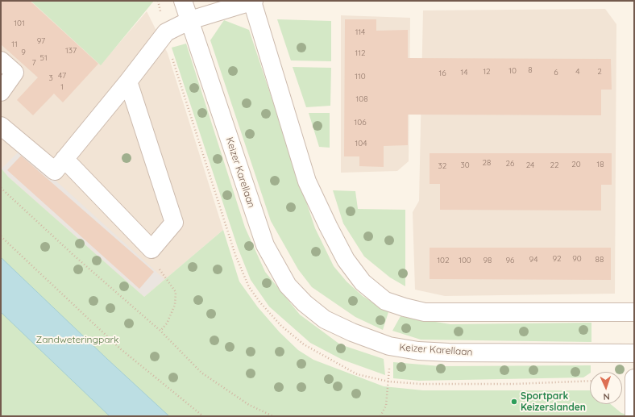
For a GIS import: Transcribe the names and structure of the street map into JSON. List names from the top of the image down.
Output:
{
  "streets": {
    "street": ["Keizer Karellaan"]
  },
  "parks": ["Zandweteringpark"],
  "places": ["Sportpark Keizerslanden"],
  "house_numbers": [
    "101",
    "114",
    "97",
    "11",
    "137",
    "9",
    "112",
    "51",
    "7",
    "8",
    "10",
    "12",
    "4",
    "2",
    "14",
    "6",
    "16",
    "47",
    "110",
    "3",
    "1",
    "108",
    "106",
    "104",
    "28",
    "26",
    "20",
    "18",
    "30",
    "24",
    "22",
    "32",
    "92",
    "90",
    "94",
    "88",
    "102",
    "100",
    "98",
    "96"
  ],
  "north": "bottom"
}
